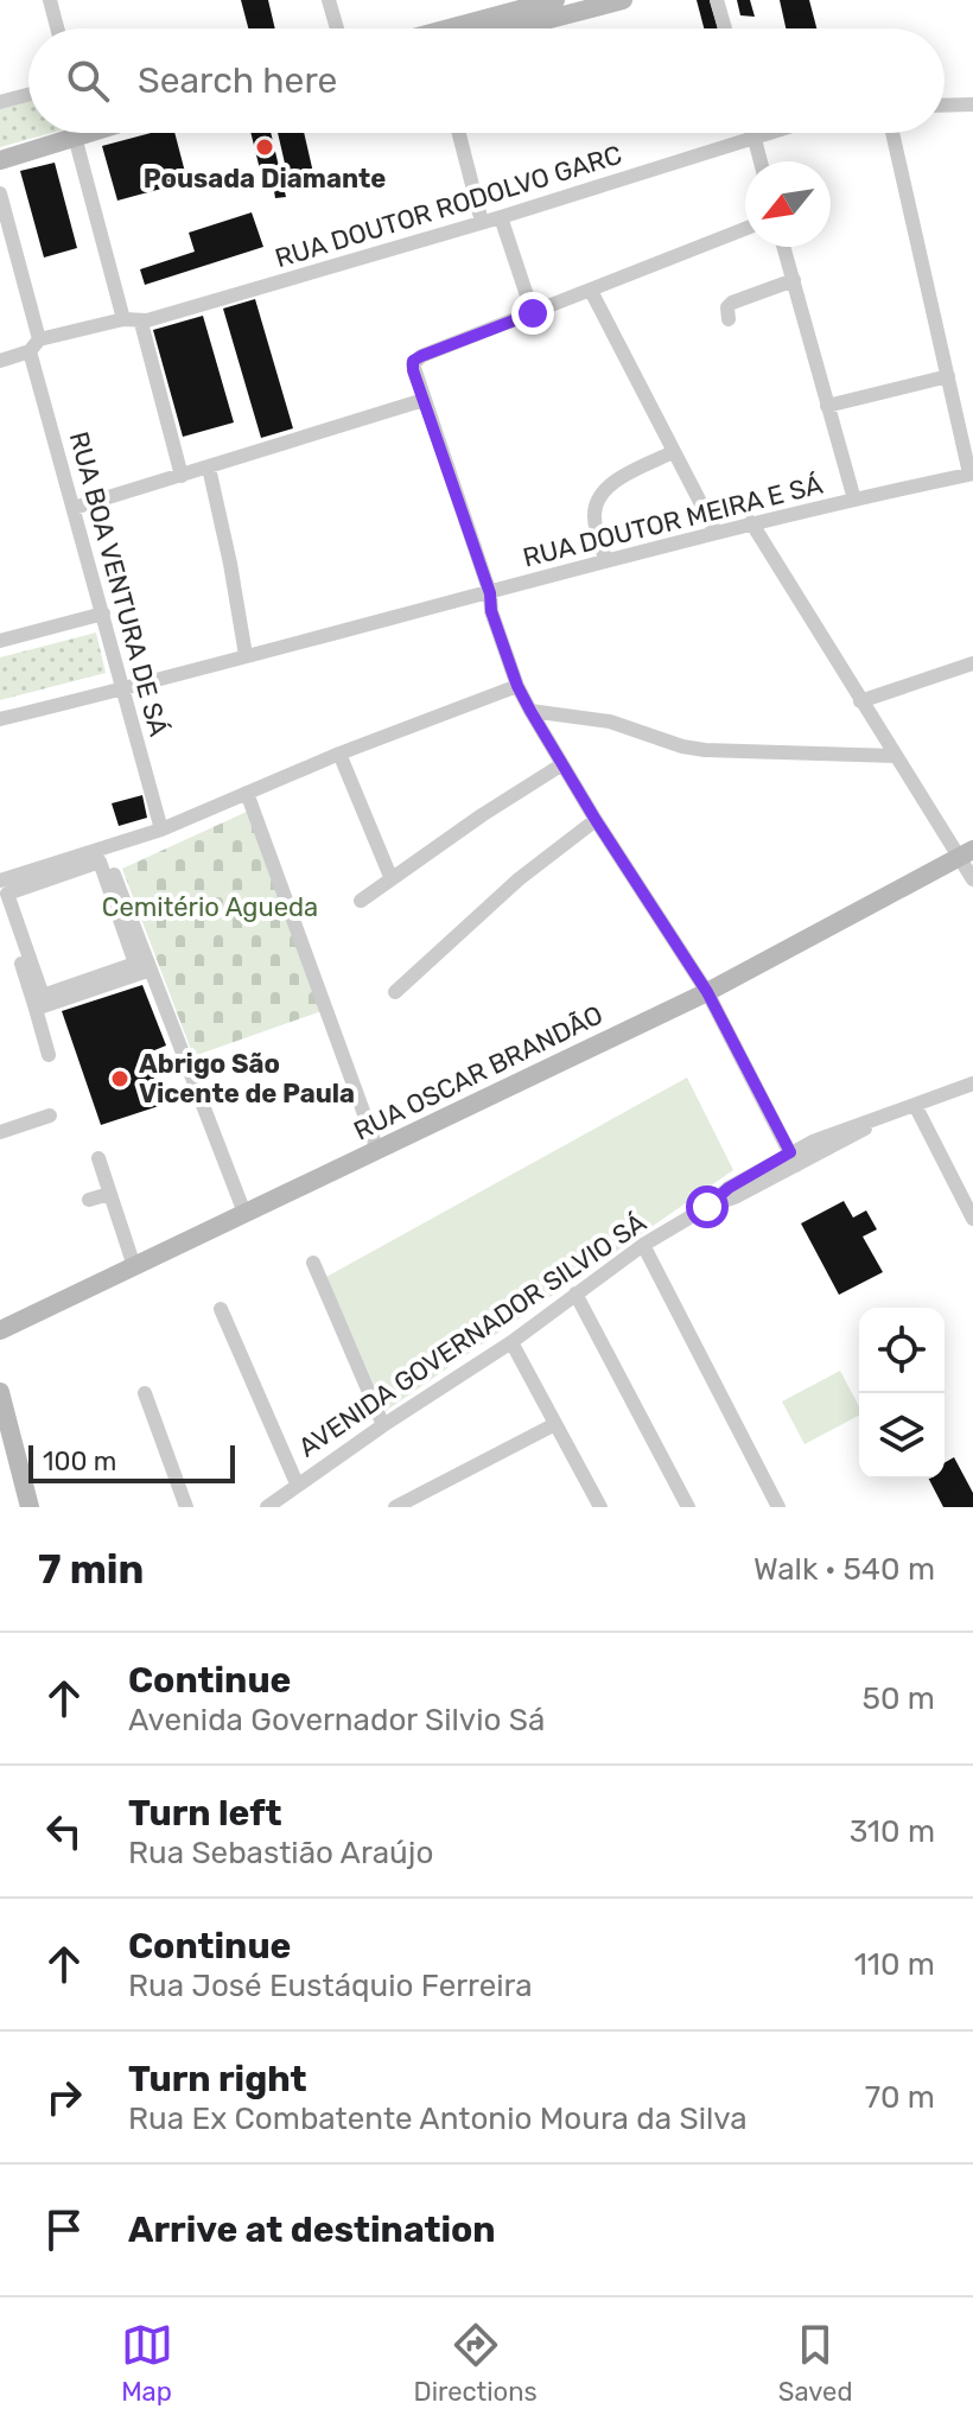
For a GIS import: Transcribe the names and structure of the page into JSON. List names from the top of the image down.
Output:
{
  "streets": {
    "street": [
      "RUA DOUTOR RODOLVO GARC",
      "RUA DOUTOR MEIRA E SÁ",
      "RUA BOA VENTURA DE SÁ",
      "RUA OSCAR BRANDÃO",
      "AVENIDA GOVERNADOR SILVIO SÁ"
    ]
  },
  "crossings": [
    ["RUA DOUTOR MEIRA E SÁ", "RUA BOA VENTURA DE SÁ"]
  ],
  "parks": ["Cemitério Agueda"],
  "places": ["Pousada Diamante", "Abrigo São Vicente de Paula"],
  "scale_bar": "100 m",
  "north": "bottom left",
  "page": {
    "search": "Search here",
    "scale": "100 m",
    "heading": ["7 min", "Walk · 540 m"],
    "list": [
      ["Continue", "Avenida Governador Silvio Sá", "50 m"],
      ["Turn left", "Rua Sebastião Araújo", "310 m"],
      ["Continue", "Rua José Eustáquio Ferreira", "110 m"],
      ["Turn right", "Rua Ex Combatente Antonio Moura da Silva", "70 m"],
      "Arrive at destination"
    ],
    "nav": ["Map", "Directions", "Saved"]
  }
}
